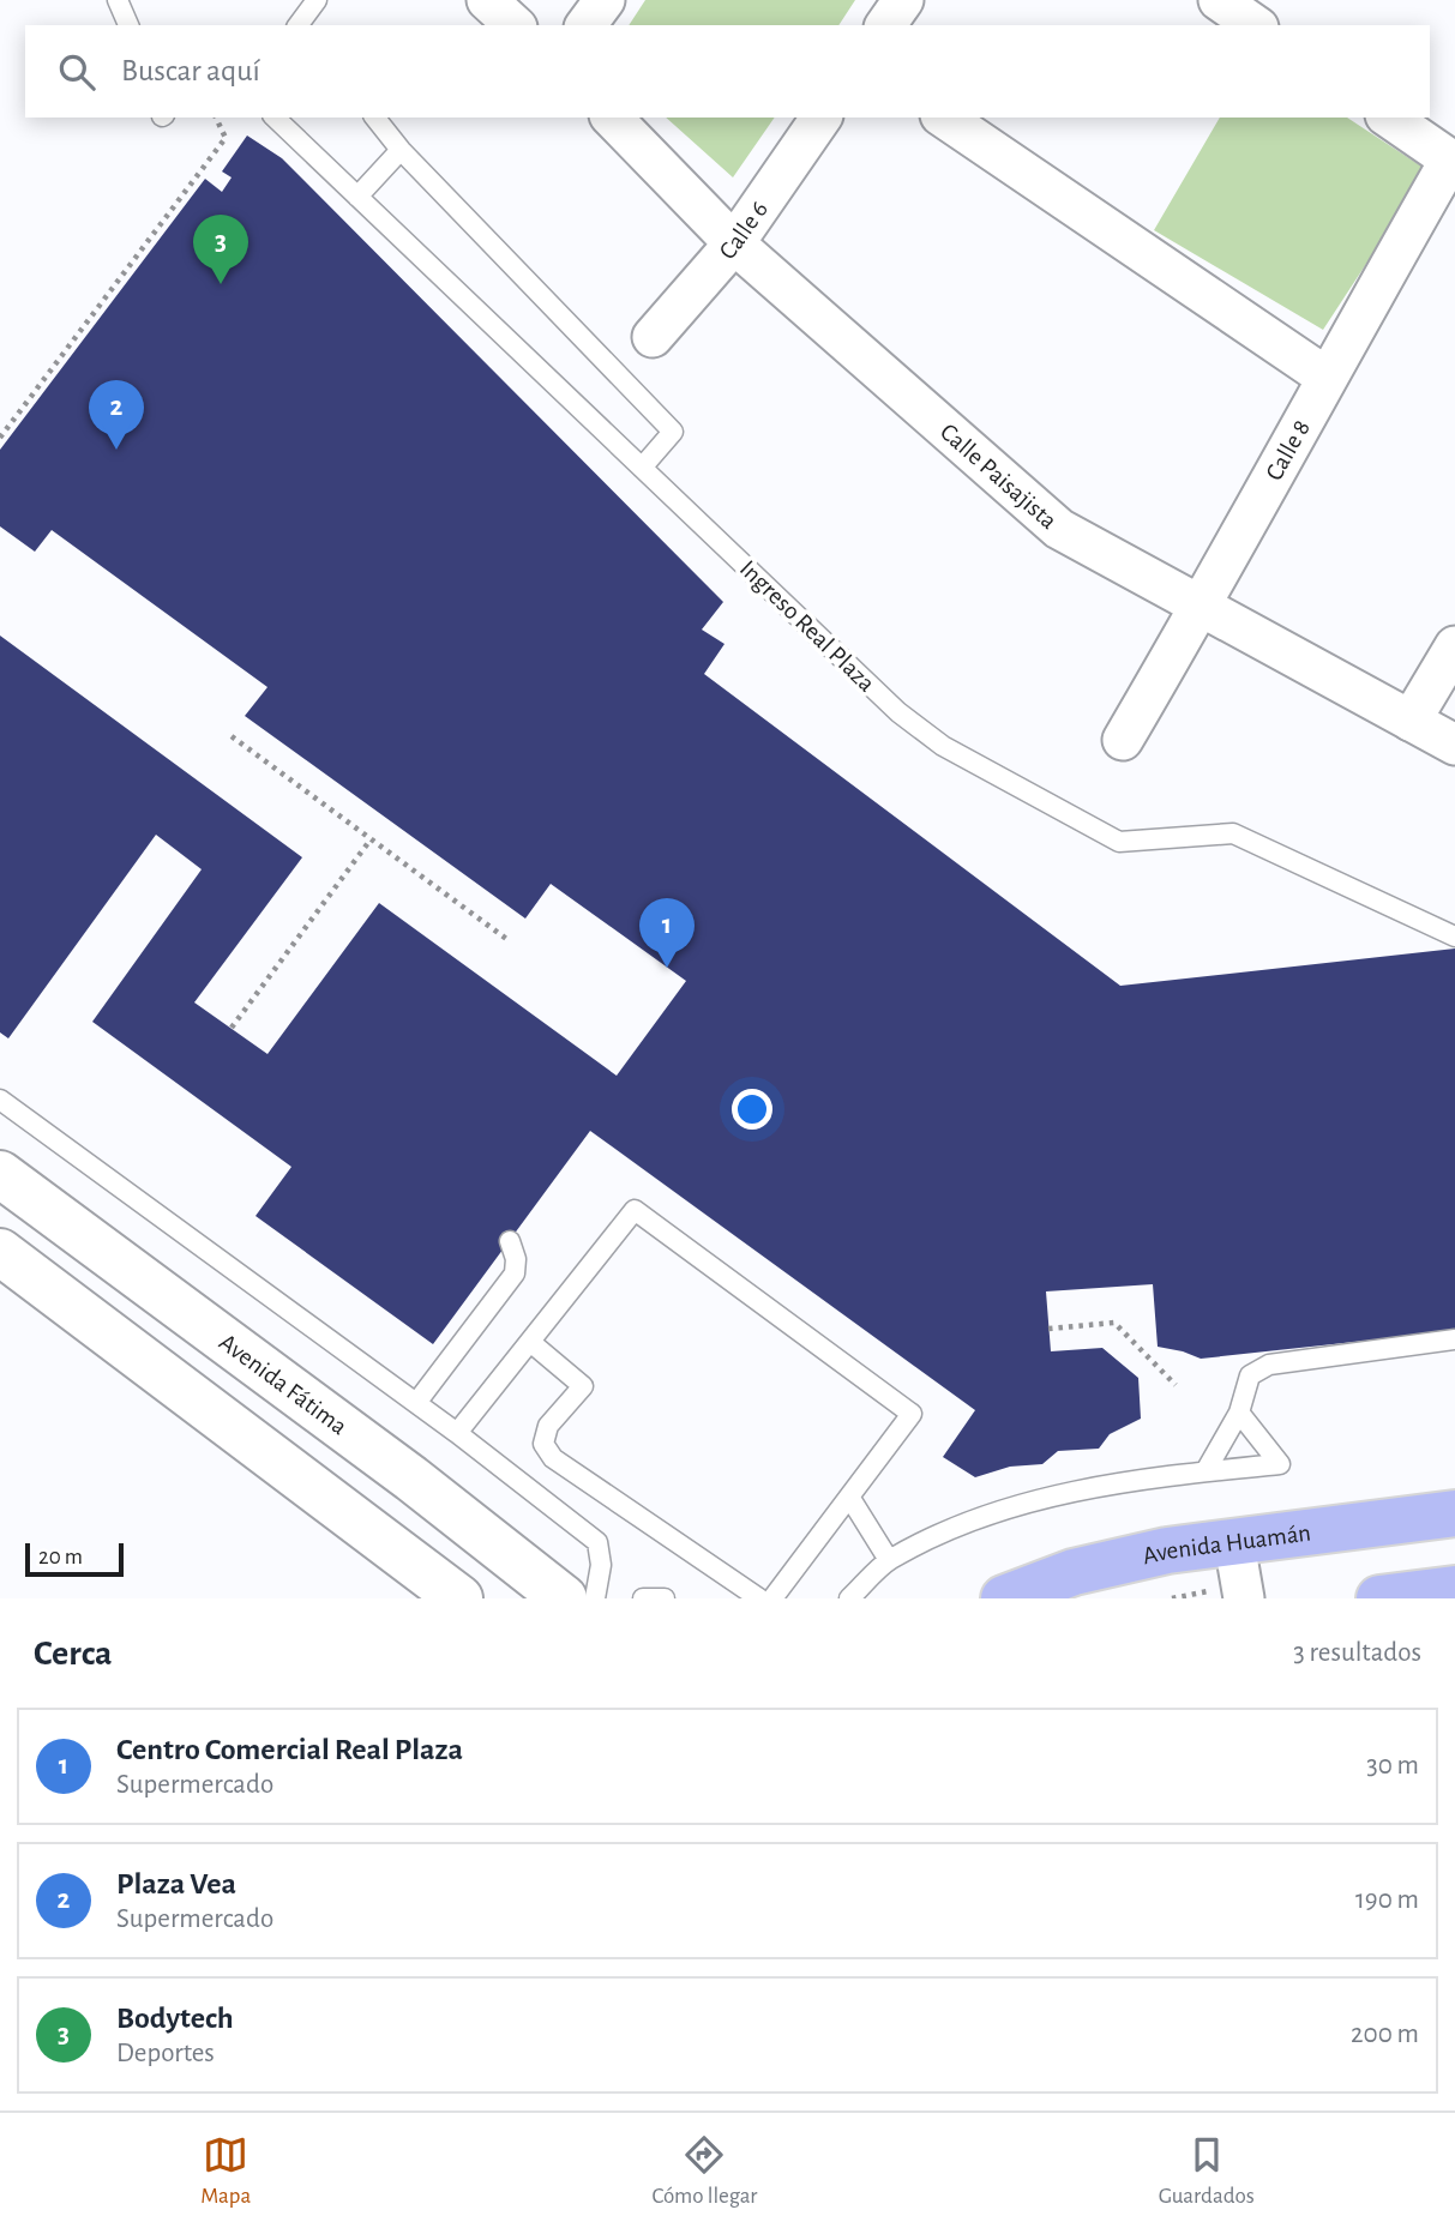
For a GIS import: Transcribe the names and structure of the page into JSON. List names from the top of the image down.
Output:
{
  "streets": {
    "main road": ["Avenida Fátima", "Avenida Huamán"],
    "street": ["Calle 6", "Calle 8", "Calle Paisajista"],
    "lane": ["Ingreso Real Plaza"]
  },
  "crossings": [
    ["Calle 6", "Calle Paisajista"],
    ["Calle 8", "Calle Paisajista"]
  ],
  "scale_bar": "20 m",
  "page": {
    "search": "Buscar aquí",
    "pins": ["3", "2", "1"],
    "scale": "20 m",
    "heading": ["Cerca", "3 resultados"],
    "list": [
      {
        "mark": "1",
        "name": "Centro Comercial Real Plaza",
        "note": "Supermercado",
        "value": "30 m"
      },
      {
        "mark": "2",
        "name": "Plaza Vea",
        "note": "Supermercado",
        "value": "190 m"
      },
      {
        "mark": "3",
        "name": "Bodytech",
        "note": "Deportes",
        "value": "200 m"
      }
    ],
    "nav": ["Mapa", "Cómo llegar", "Guardados"]
  }
}
